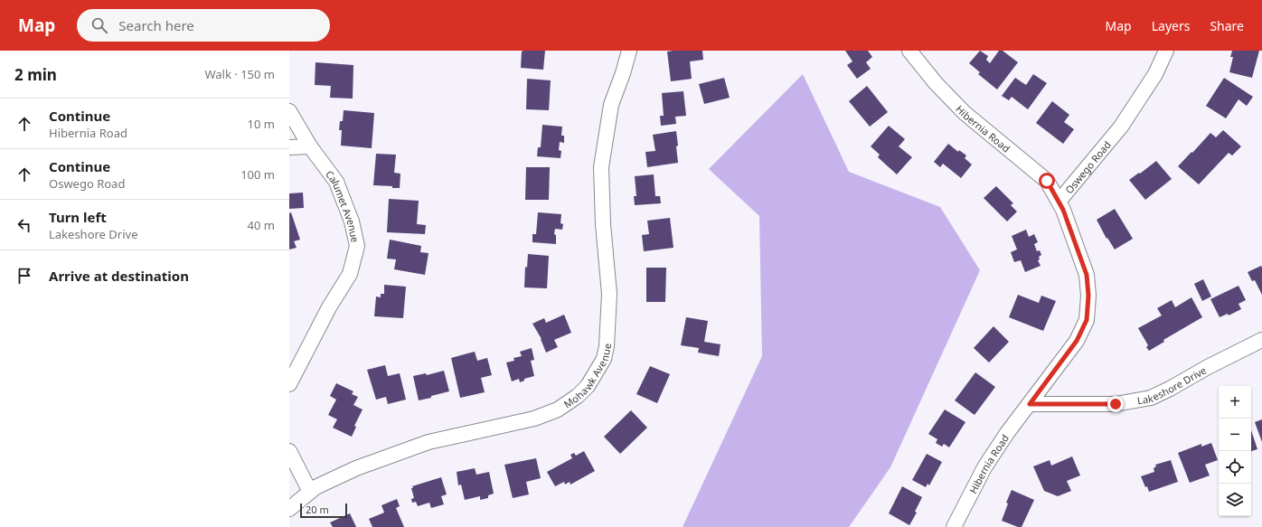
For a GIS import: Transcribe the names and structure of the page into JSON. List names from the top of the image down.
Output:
{
  "streets": {
    "street": [
      "Hibernia Road",
      "Oswego Road",
      "Calumet Avenue",
      "Mohawk Avenue",
      "Lakeshore Drive"
    ]
  },
  "crossings": [
    ["Hibernia Road", "Oswego Road"],
    ["Hibernia Road", "Lakeshore Drive"],
    ["Oswego Road", "Lakeshore Drive"]
  ],
  "scale_bar": "20 m",
  "page": {
    "header": "Map",
    "search": "Search here",
    "nav": ["Map", "Layers", "Share"],
    "heading": ["2 min", "Walk · 150 m"],
    "list": [
      ["Continue", "Hibernia Road", "10 m"],
      ["Continue", "Oswego Road", "100 m"],
      ["Turn left", "Lakeshore Drive", "40 m"],
      "Arrive at destination"
    ],
    "map_buttons": ["+", "−"],
    "scale": "20 m"
  }
}
